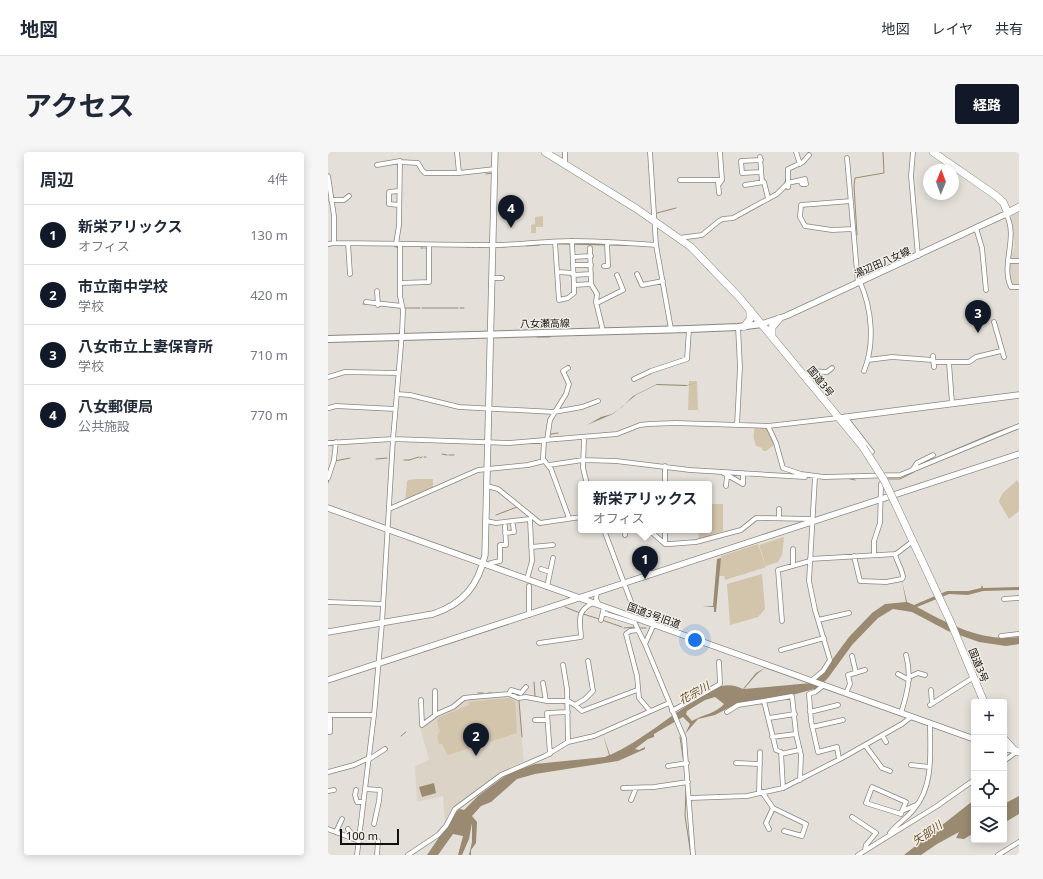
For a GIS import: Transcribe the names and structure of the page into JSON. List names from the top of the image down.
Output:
{
  "streets": {
    "highway": ["国道3号"],
    "main road": ["八女瀬高線"],
    "street": ["湯辺田八女線", "国道3号旧道"]
  },
  "crossings": [
    ["湯辺田八女線", "八女瀬高線"],
    ["湯辺田八女線", "国道3号"],
    ["八女瀬高線", "国道3号"]
  ],
  "water": ["花宗川", "矢部川"],
  "scale_bar": "100 m",
  "north": "top",
  "page": {
    "header": "地図",
    "nav": ["地図", "レイヤ", "共有"],
    "title": "アクセス",
    "buttons": "経路",
    "heading": ["周辺", "4件"],
    "pins": [
      "4",
      "3",
      "1",
      "2"
    ],
    "list": [
      {
        "mark": "1",
        "name": "新栄アリックス",
        "note": "オフィス",
        "value": "130 m"
      },
      {
        "mark": "2",
        "name": "市立南中学校",
        "note": "学校",
        "value": "420 m"
      },
      {
        "mark": "3",
        "name": "八女市立上妻保育所",
        "note": "学校",
        "value": "710 m"
      },
      {
        "mark": "4",
        "name": "八女郵便局",
        "note": "公共施設",
        "value": "770 m"
      }
    ],
    "popup": ["新栄アリックス", "オフィス"],
    "map_buttons": ["+", "−"],
    "scale": "100 m"
  }
}
